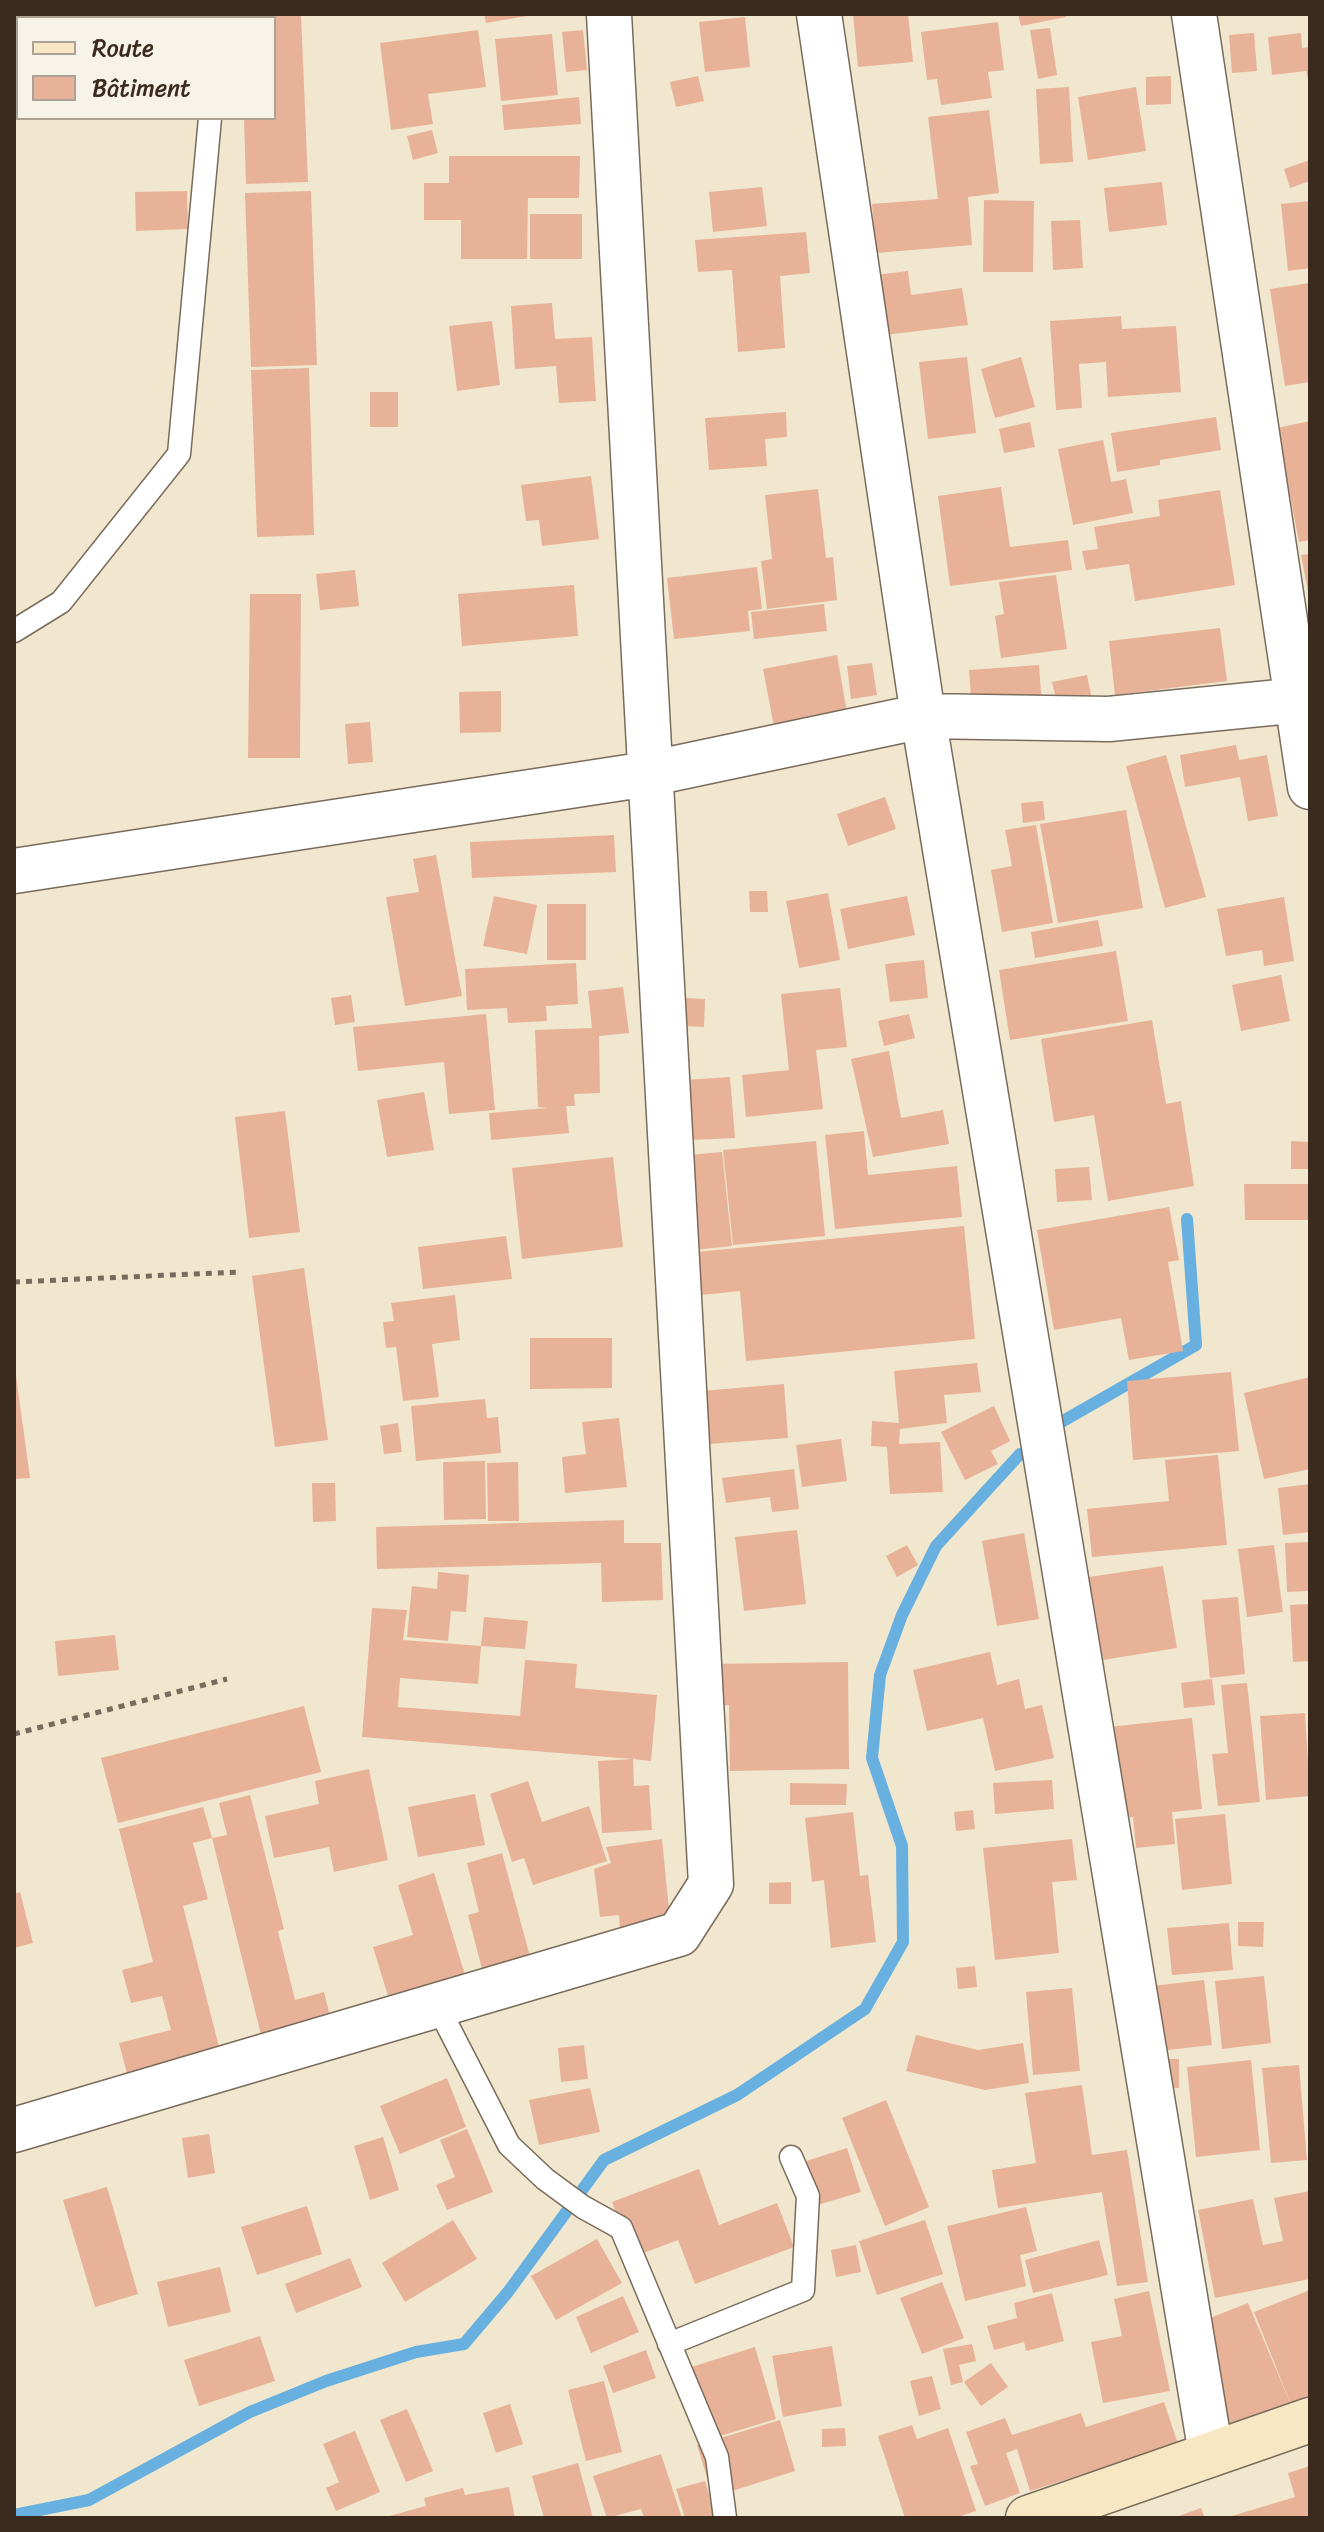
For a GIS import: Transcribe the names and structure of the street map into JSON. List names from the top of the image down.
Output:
{
  "legend": ["Route", "Bâtiment"]
}
